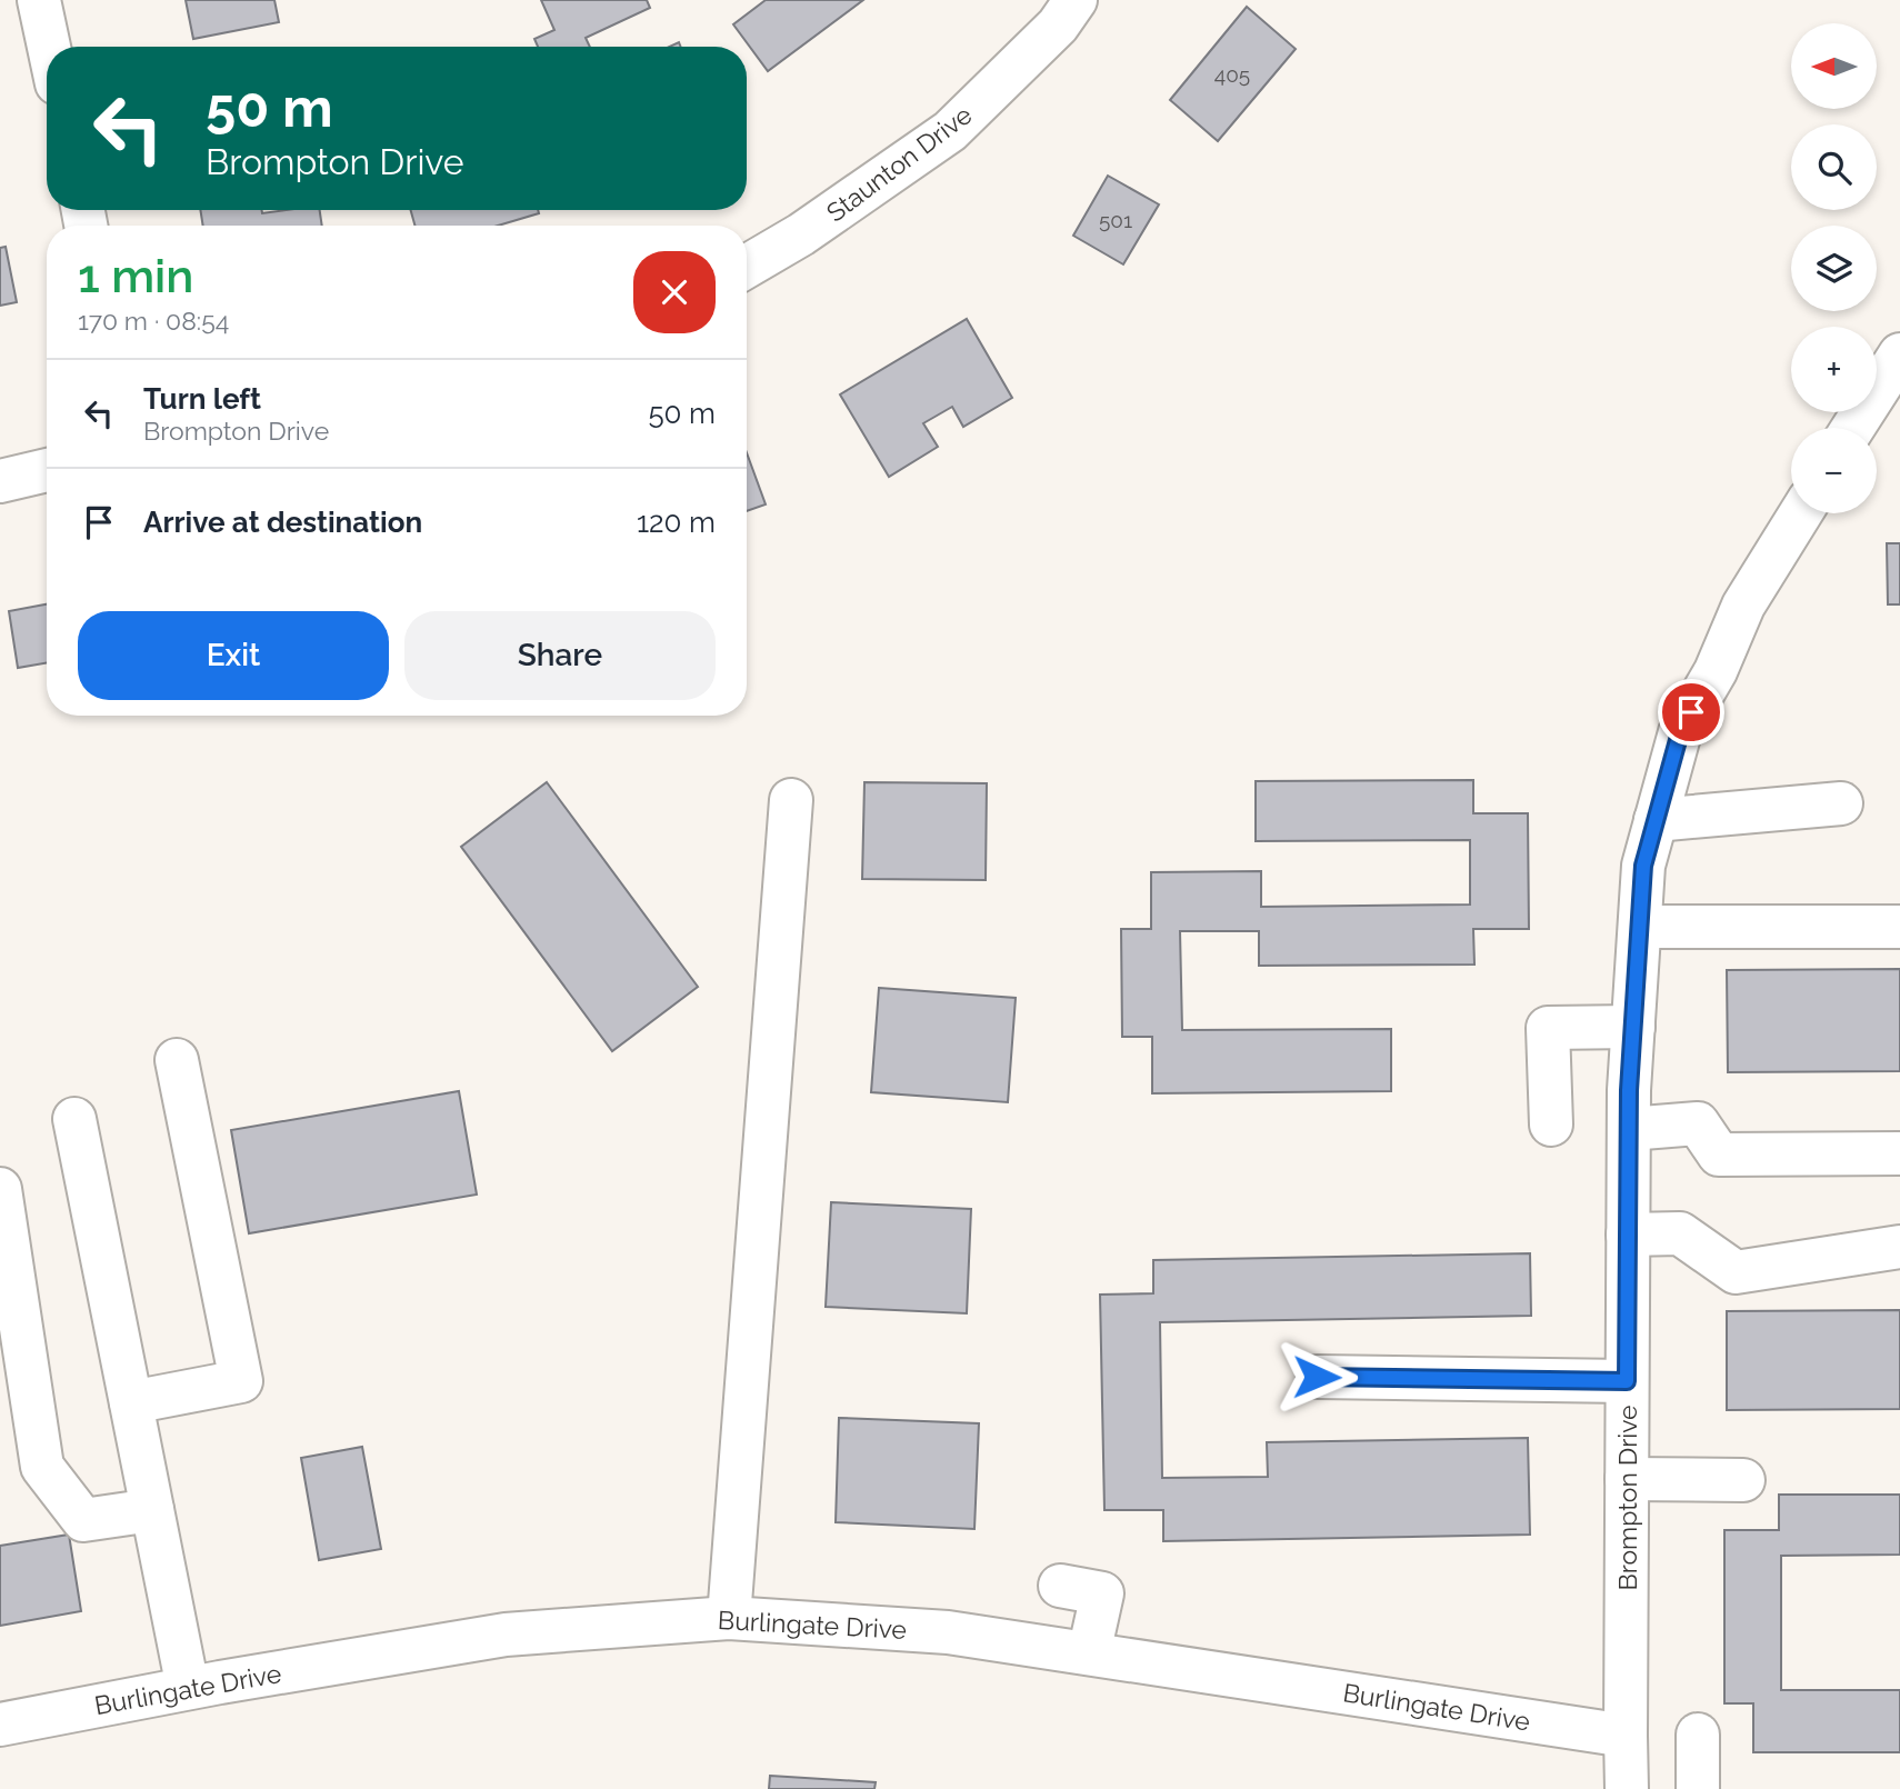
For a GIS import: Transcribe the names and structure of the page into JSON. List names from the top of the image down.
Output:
{
  "streets": {
    "street": ["Staunton Drive", "Brompton Drive", "Burlingate Drive"]
  },
  "crossings": [
    ["Brompton Drive", "Burlingate Drive"]
  ],
  "house_numbers": ["405", "501"],
  "north": "left",
  "page": {
    "map_buttons": ["+", "−"],
    "turn": ["50 m", "Brompton Drive"],
    "heading": ["1 min", "170 m · 08:54"],
    "list": [
      {
        "name": "Turn left",
        "note": "Brompton Drive",
        "value": "50 m"
      },
      {
        "name": "Arrive at destination",
        "value": "120 m"
      }
    ],
    "buttons": ["Exit", "Share"]
  }
}
